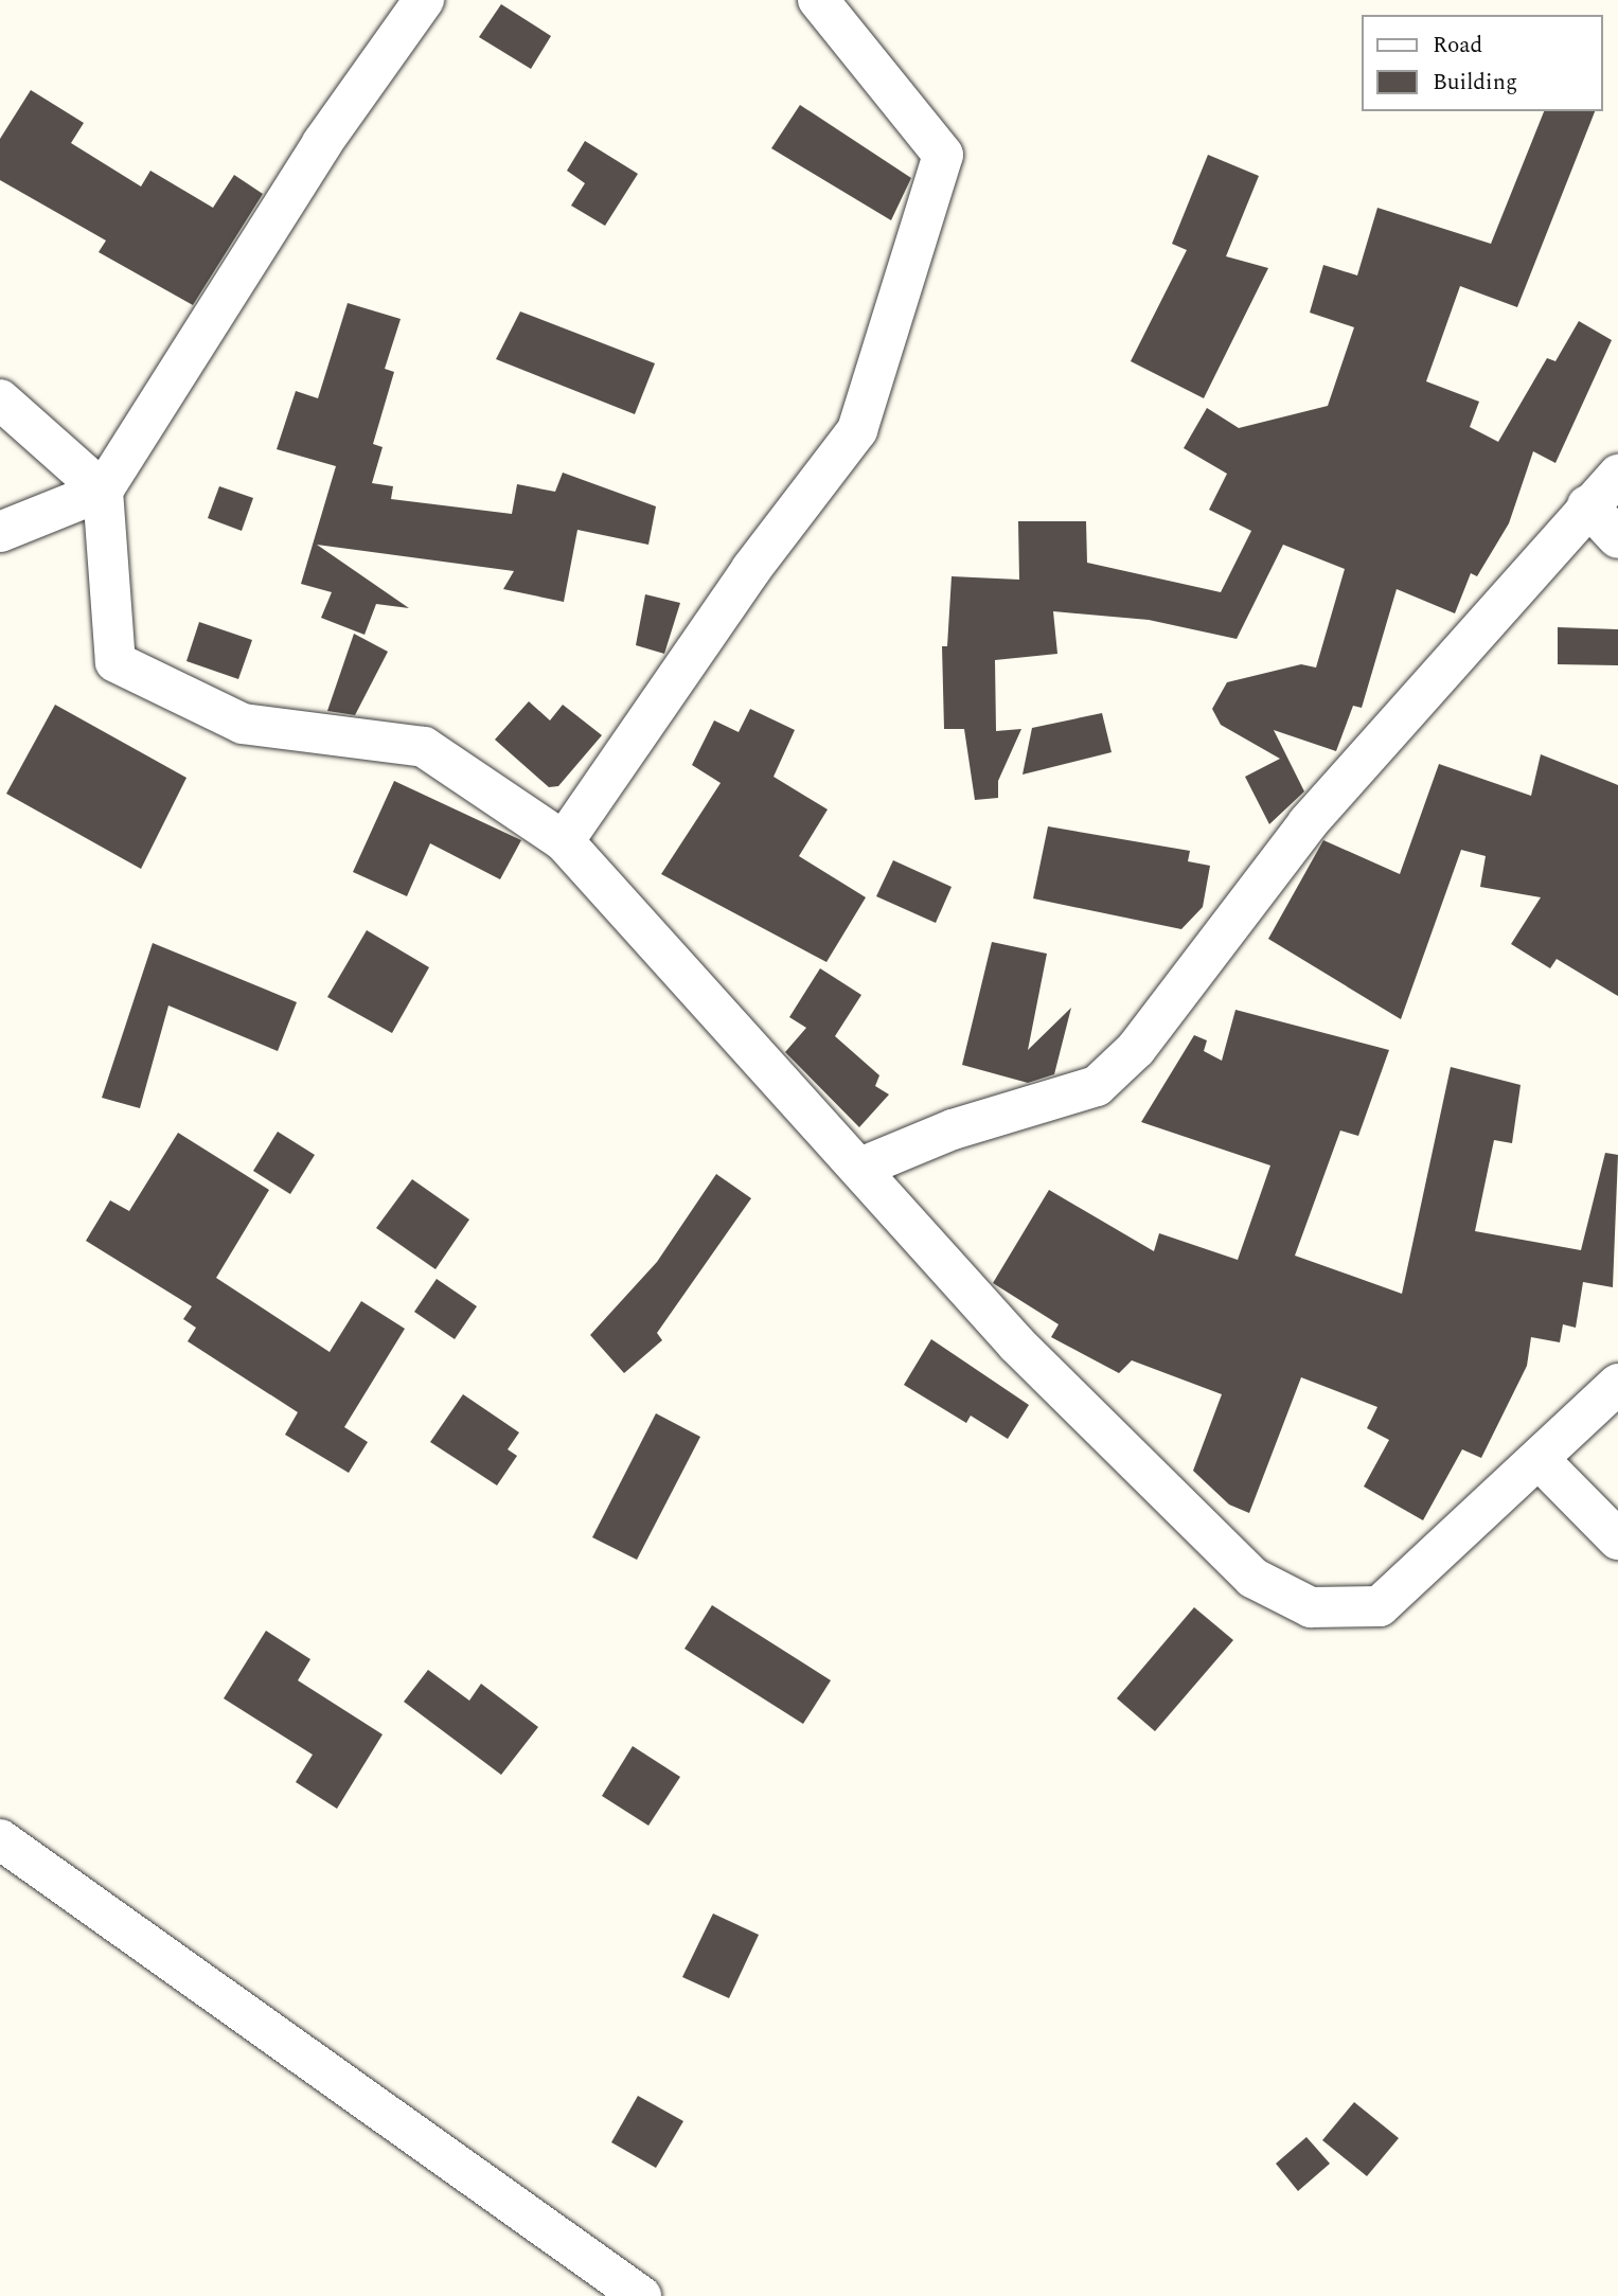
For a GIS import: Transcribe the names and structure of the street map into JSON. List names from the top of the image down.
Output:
{
  "legend": ["Road", "Building"]
}
